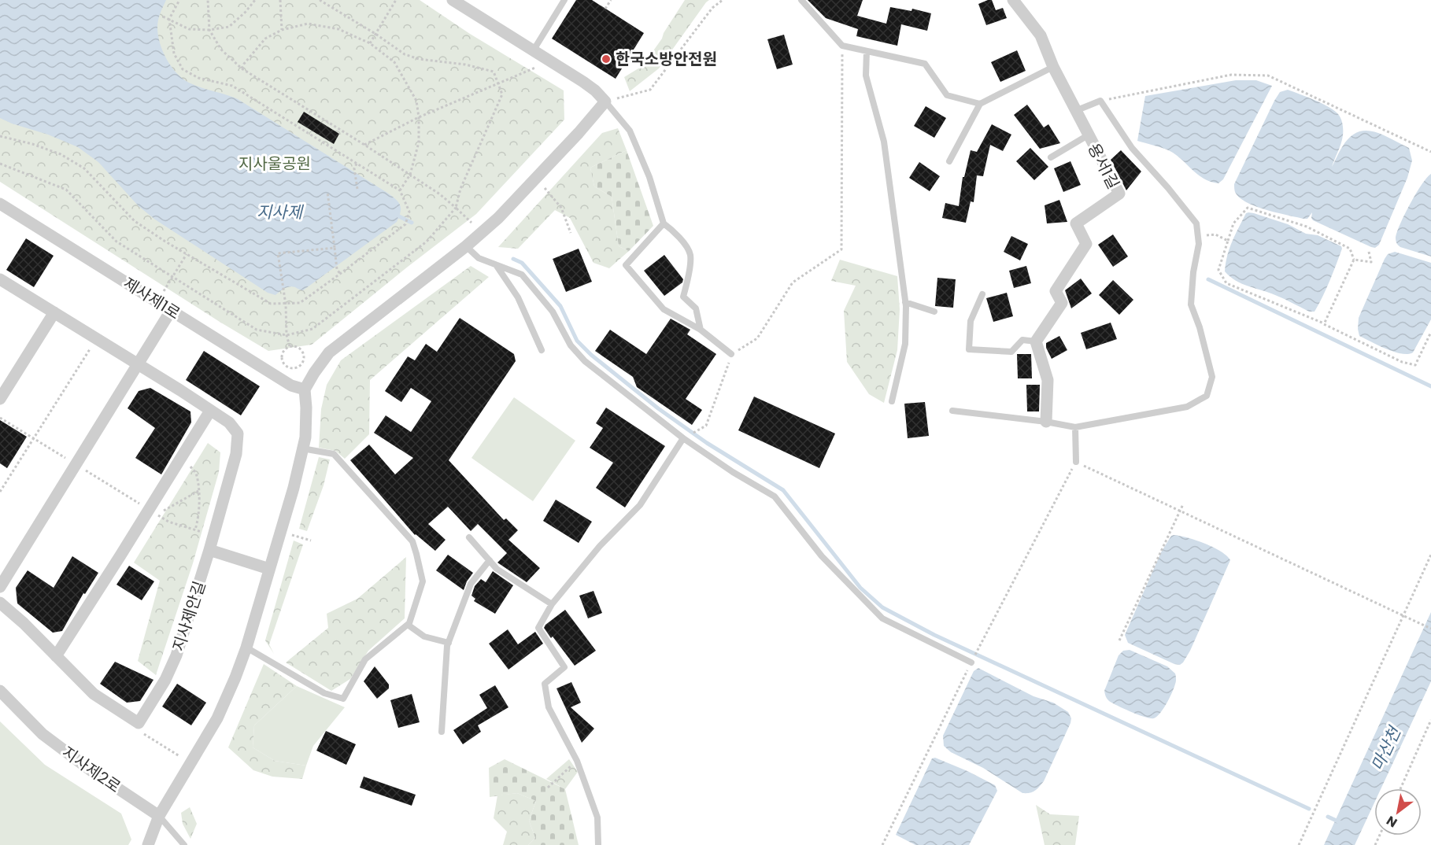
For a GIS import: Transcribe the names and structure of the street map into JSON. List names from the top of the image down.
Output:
{
  "streets": {
    "street": [
      "용서1길",
      "제사제1로",
      "지사제안길",
      "지사제2로"
    ]
  },
  "water": ["지사제", "마산천"],
  "parks": ["지사울공원"],
  "places": ["한국소방안전원"],
  "north": "bottom left"
}
